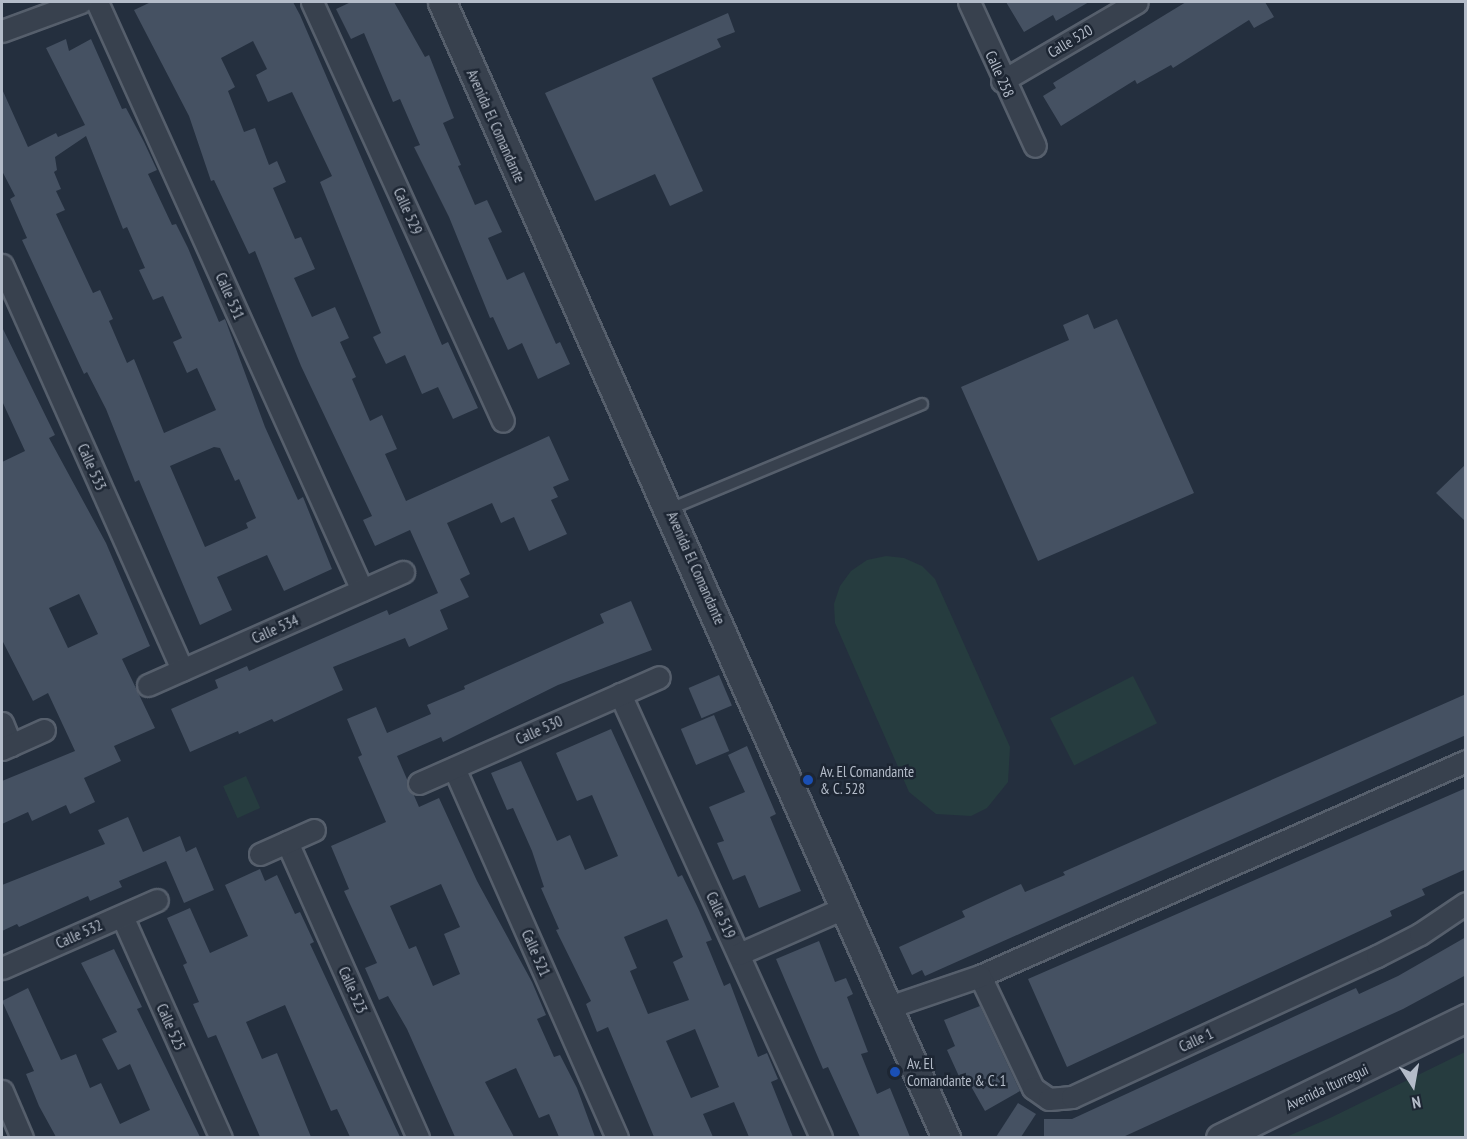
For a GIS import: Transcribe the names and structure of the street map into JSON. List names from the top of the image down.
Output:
{
  "streets": {
    "street": [
      "Calle 520",
      "Calle 258",
      "Avenida El Comandante",
      "Calle 529",
      "Calle 531",
      "Calle 533",
      "Calle 534",
      "Calle 530",
      "Calle 519",
      "Calle 532",
      "Calle 521",
      "Calle 523",
      "Calle 525",
      "Calle 1",
      "Avenida Iturregui"
    ]
  },
  "crossings": [
    ["Calle 520", "Calle 258"],
    ["Calle 531", "Calle 534"],
    ["Calle 533", "Calle 534"],
    ["Calle 530", "Calle 519"],
    ["Calle 530", "Calle 521"],
    ["Calle 532", "Calle 525"]
  ],
  "places": ["Av. El Comandante & C. 528", "Av. El Comandante & C. 1"],
  "north": "bottom"
}
